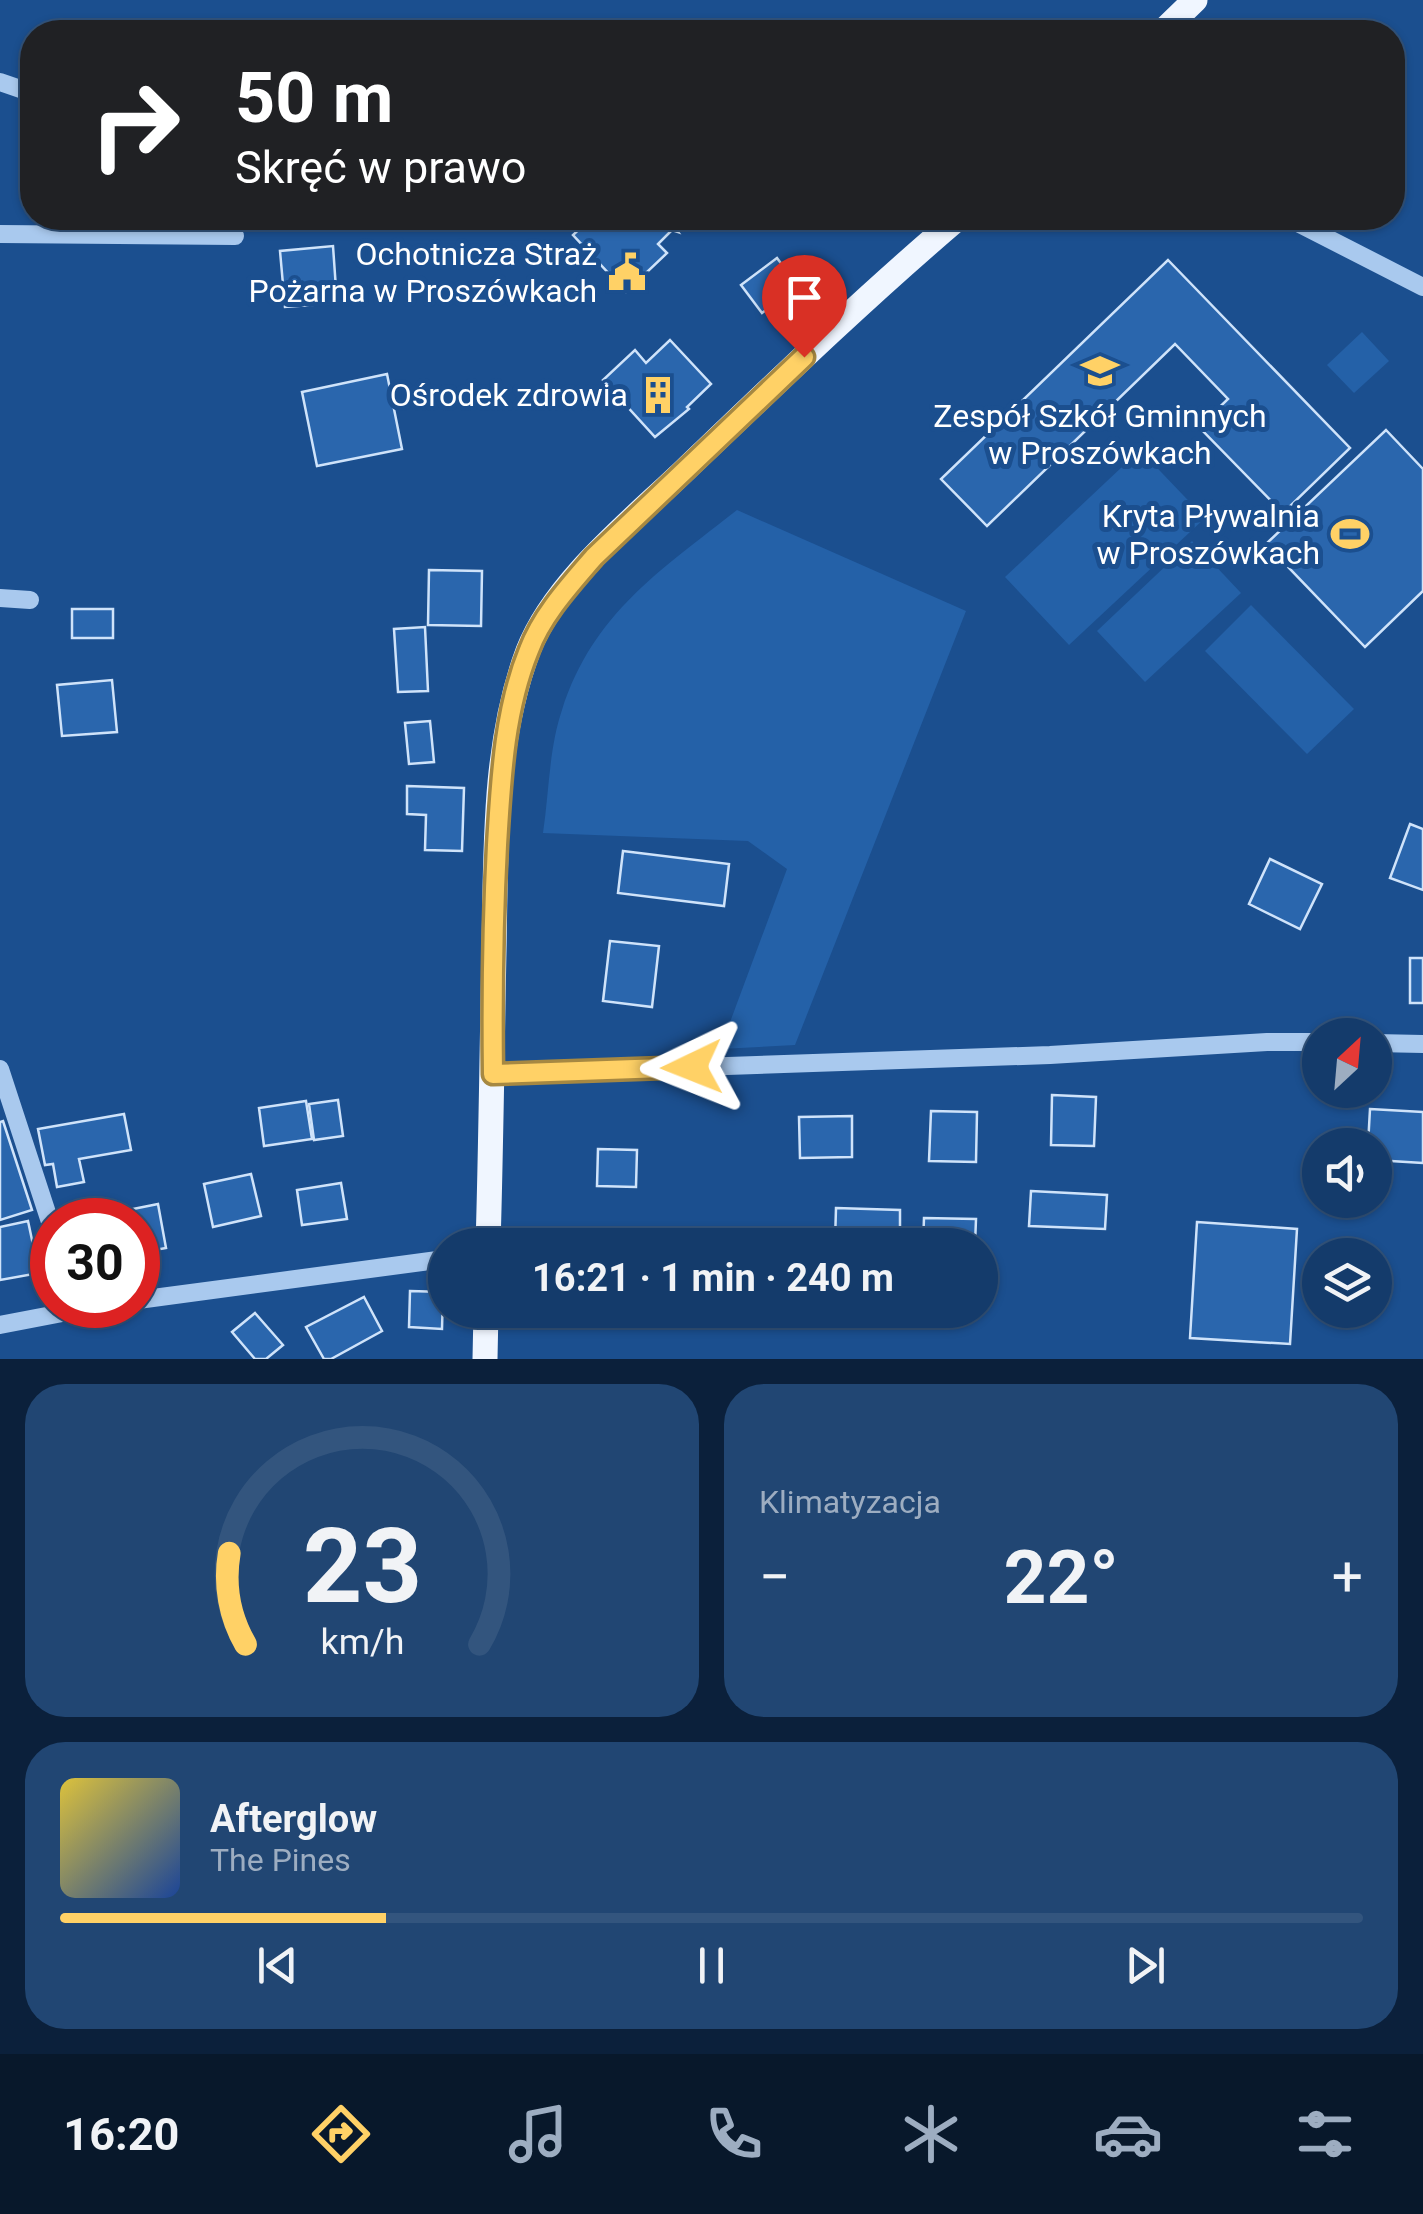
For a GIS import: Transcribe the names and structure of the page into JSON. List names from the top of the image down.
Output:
{
  "places": {
    "public building": ["Ochotnicza Straż Pożarna w Proszówkach"],
    "school or university": ["Zespół Szkół Gminnych w Proszówkach"],
    "building": ["Ośrodek zdrowia"],
    "sports": ["Kryta Pływalnia w Proszówkach"]
  },
  "north": "top right",
  "page": {
    "turn": ["50 m", "Skręć w prawo"],
    "limit": "30",
    "trip": "16:21 · 1 min · 240 m",
    "tile": "Klimatyzacja",
    "heat": ["−", "22°", "+"],
    "song": ["Afterglow", "The Pines"],
    "tabs": "16:20",
    "gauge": ["23", "km/h"]
  }
}
